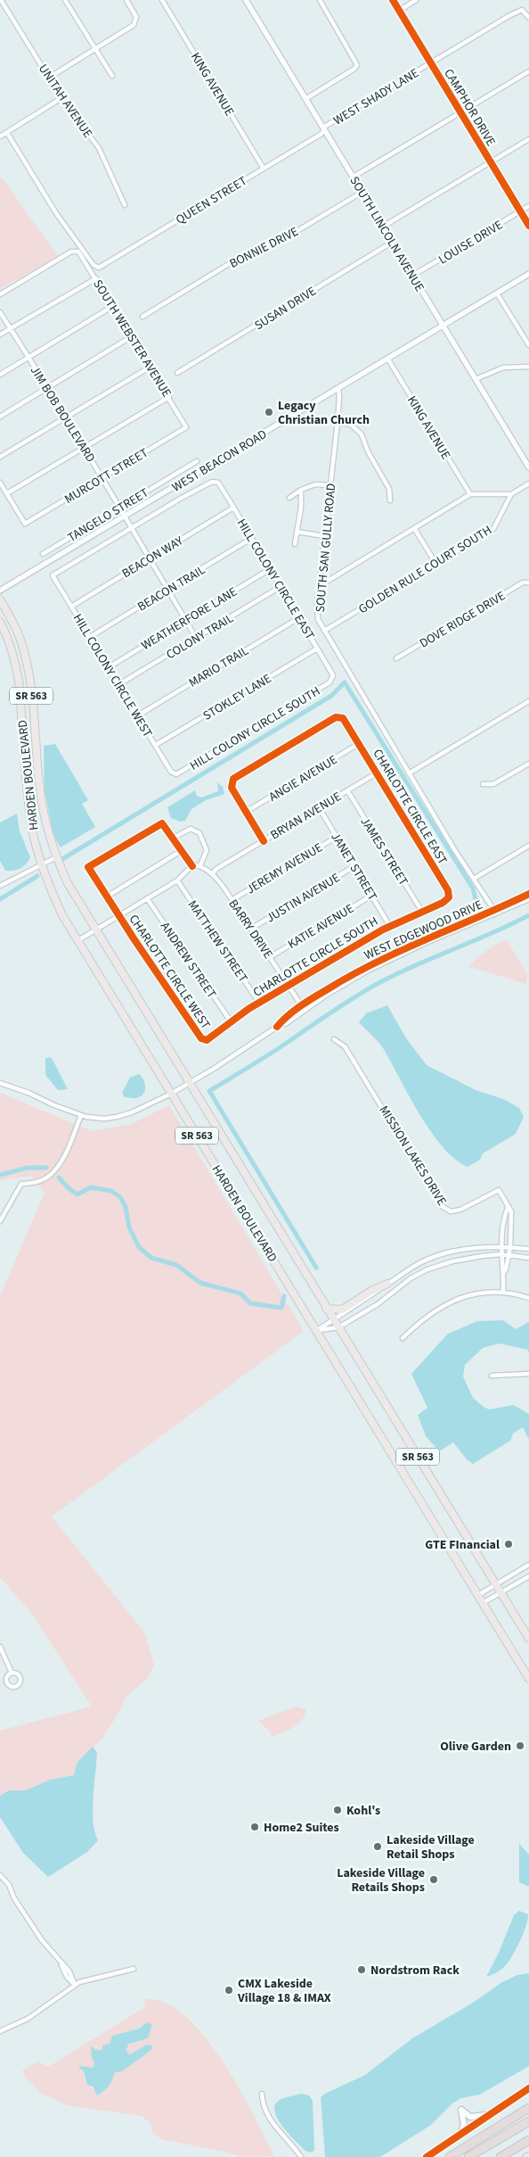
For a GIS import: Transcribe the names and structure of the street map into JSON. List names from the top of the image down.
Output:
{
  "streets": {
    "main road": ["SR 563", "HARDEN BOULEVARD"],
    "street": [
      "KING AVENUE",
      "WEST SHADY LANE",
      "UNITAH AVENUE",
      "CAMPHOR DRIVE",
      "QUEEN STREET",
      "SOUTH LINCOLN AVENUE",
      "LOUISE DRIVE",
      "BONNIE DRIVE",
      "SUSAN DRIVE",
      "SOUTH WEBSTER AVENUE",
      "JIM BOB BOULEVARD",
      "WEST BEACON ROAD",
      "MURCOTT STREET",
      "TANGELO STREET",
      "SOUTH SAN GULLY ROAD",
      "BEACON WAY",
      "GOLDEN RULE COURT SOUTH",
      "HILL COLONY CIRCLE EAST",
      "BEACON TRAIL",
      "WEATHERFORE LANE",
      "DOVE RIDGE DRIVE",
      "COLONY TRAIL",
      "MARIO TRAIL",
      "HILL COLONY CIRCLE WEST",
      "STOKLEY LANE",
      "HILL COLONY CIRCLE SOUTH",
      "ANGIE AVENUE",
      "CHARLOTTE CIRCLE EAST",
      "BRYAN AVENUE",
      "JAMES STREET",
      "JANET STREET",
      "JEREMY AVENUE",
      "JUSTIN AVENUE",
      "KATIE AVENUE",
      "BARRY DRIVE",
      "WEST EDGEWOOD DRIVE",
      "MATTHEW STREET",
      "CHARLOTTE CIRCLE SOUTH",
      "ANDREW STREET",
      "CHARLOTTE CIRCLE WEST",
      "MISSION LAKES DRIVE"
    ]
  },
  "crossings": [
    ["KING AVENUE", "QUEEN STREET"],
    ["KING AVENUE", "WEST BEACON ROAD"],
    ["WEST SHADY LANE", "CAMPHOR DRIVE"],
    ["WEST SHADY LANE", "QUEEN STREET"],
    ["WEST SHADY LANE", "SOUTH LINCOLN AVENUE"],
    ["CAMPHOR DRIVE", "LOUISE DRIVE"],
    ["QUEEN STREET", "SOUTH LINCOLN AVENUE"],
    ["SOUTH LINCOLN AVENUE", "LOUISE DRIVE"],
    ["SOUTH LINCOLN AVENUE", "BONNIE DRIVE"],
    ["SOUTH LINCOLN AVENUE", "SUSAN DRIVE"],
    ["SOUTH LINCOLN AVENUE", "WEST BEACON ROAD"],
    ["SOUTH WEBSTER AVENUE", "MURCOTT STREET"],
    ["JIM BOB BOULEVARD", "WEST BEACON ROAD"],
    ["JIM BOB BOULEVARD", "MURCOTT STREET"],
    ["JIM BOB BOULEVARD", "TANGELO STREET"],
    ["JIM BOB BOULEVARD", "BEACON WAY"],
    ["JIM BOB BOULEVARD", "HILL COLONY CIRCLE EAST"],
    ["JIM BOB BOULEVARD", "BEACON TRAIL"],
    ["JIM BOB BOULEVARD", "WEATHERFORE LANE"],
    ["JIM BOB BOULEVARD", "COLONY TRAIL"],
    ["JIM BOB BOULEVARD", "HILL COLONY CIRCLE WEST"],
    ["WEST BEACON ROAD", "SOUTH SAN GULLY ROAD"],
    ["SOUTH SAN GULLY ROAD", "GOLDEN RULE COURT SOUTH"],
    ["SOUTH SAN GULLY ROAD", "WEST EDGEWOOD DRIVE"],
    ["BEACON WAY", "HILL COLONY CIRCLE EAST"],
    ["BEACON WAY", "HILL COLONY CIRCLE WEST"],
    ["HILL COLONY CIRCLE EAST", "BEACON TRAIL"],
    ["HILL COLONY CIRCLE EAST", "WEATHERFORE LANE"],
    ["HILL COLONY CIRCLE EAST", "COLONY TRAIL"],
    ["HILL COLONY CIRCLE EAST", "MARIO TRAIL"],
    ["HILL COLONY CIRCLE EAST", "HILL COLONY CIRCLE WEST"],
    ["HILL COLONY CIRCLE EAST", "STOKLEY LANE"],
    ["HILL COLONY CIRCLE EAST", "HILL COLONY CIRCLE SOUTH"],
    ["BEACON TRAIL", "HILL COLONY CIRCLE WEST"],
    ["WEATHERFORE LANE", "HILL COLONY CIRCLE WEST"],
    ["COLONY TRAIL", "HILL COLONY CIRCLE WEST"],
    ["MARIO TRAIL", "HILL COLONY CIRCLE WEST"],
    ["HILL COLONY CIRCLE WEST", "STOKLEY LANE"],
    ["HILL COLONY CIRCLE WEST", "HILL COLONY CIRCLE SOUTH"],
    ["HARDEN BOULEVARD", "WEST EDGEWOOD DRIVE"],
    ["ANGIE AVENUE", "CHARLOTTE CIRCLE EAST"],
    ["CHARLOTTE CIRCLE EAST", "BRYAN AVENUE"],
    ["CHARLOTTE CIRCLE EAST", "CHARLOTTE CIRCLE SOUTH"],
    ["BRYAN AVENUE", "JAMES STREET"],
    ["BRYAN AVENUE", "JANET STREET"],
    ["BRYAN AVENUE", "BARRY DRIVE"],
    ["JAMES STREET", "CHARLOTTE CIRCLE SOUTH"],
    ["JANET STREET", "JEREMY AVENUE"],
    ["JANET STREET", "JUSTIN AVENUE"],
    ["JANET STREET", "KATIE AVENUE"],
    ["JANET STREET", "CHARLOTTE CIRCLE SOUTH"],
    ["JEREMY AVENUE", "BARRY DRIVE"],
    ["JUSTIN AVENUE", "BARRY DRIVE"],
    ["KATIE AVENUE", "BARRY DRIVE"],
    ["BARRY DRIVE", "WEST EDGEWOOD DRIVE"],
    ["BARRY DRIVE", "CHARLOTTE CIRCLE SOUTH"],
    ["MATTHEW STREET", "CHARLOTTE CIRCLE SOUTH"],
    ["CHARLOTTE CIRCLE SOUTH", "ANDREW STREET"],
    ["CHARLOTTE CIRCLE SOUTH", "CHARLOTTE CIRCLE WEST"]
  ],
  "places": [
    "Legacy Christian Church",
    "GTE FInancial",
    "Olive Garden",
    "Kohl's",
    "Home2 Suites",
    "Lakeside Village Retail Shops",
    "Lakeside Village Retails Shops",
    "Nordstrom Rack",
    "CMX Lakeside Village 18 & IMAX"
  ]
}
